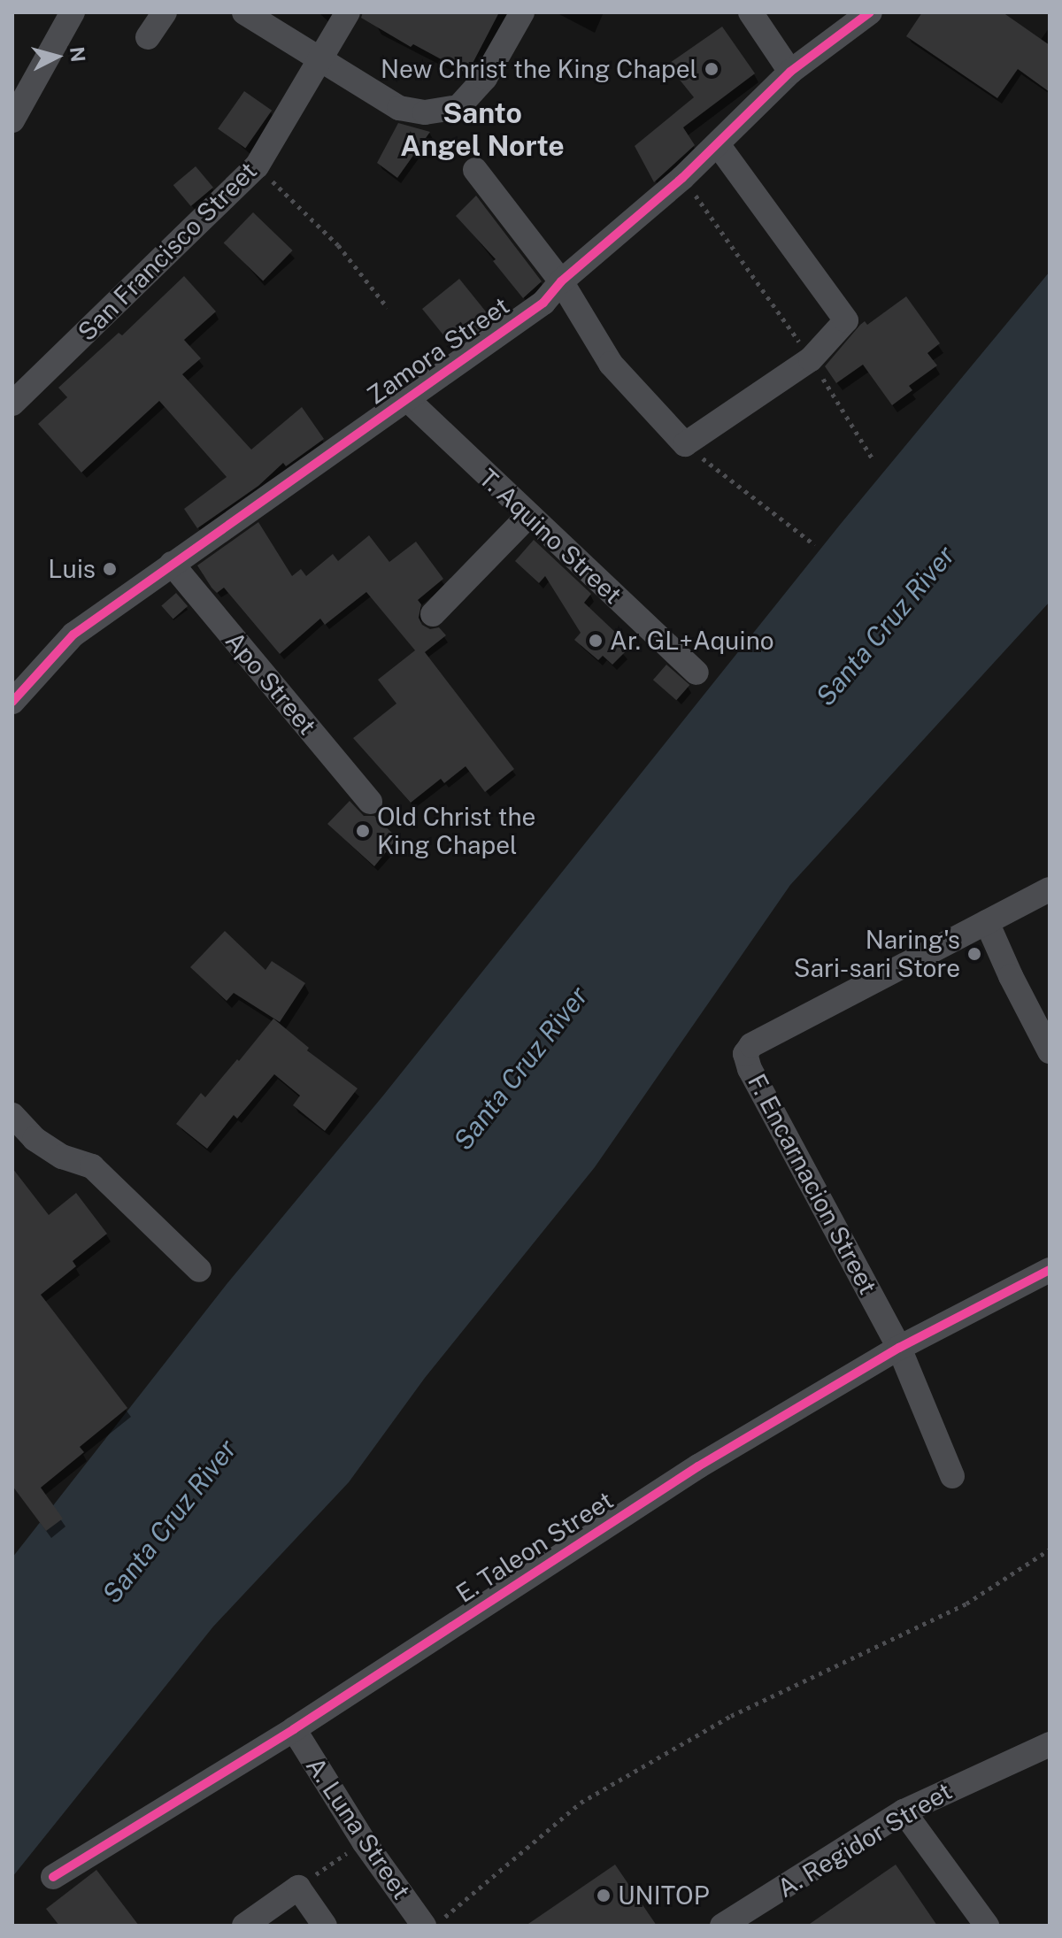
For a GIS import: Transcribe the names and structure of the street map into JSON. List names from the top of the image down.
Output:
{
  "streets": {
    "street": [
      "San Francisco Street",
      "Zamora Street",
      "T. Aquino Street",
      "Apo Street",
      "F. Encarnacion Street",
      "E. Taleon Street",
      "A. Luna Street",
      "A. Regidor Street"
    ]
  },
  "crossings": [
    ["Zamora Street", "T. Aquino Street"],
    ["Zamora Street", "Apo Street"],
    ["F. Encarnacion Street", "E. Taleon Street"],
    ["E. Taleon Street", "A. Luna Street"]
  ],
  "districts": ["Santo Angel Norte"],
  "water": ["Santa Cruz River"],
  "places": [
    "New Christ the King Chapel",
    "Luis",
    "Ar. GL+Aquino",
    "Old Christ the King Chapel",
    "Naring's Sari-sari Store",
    "UNITOP"
  ],
  "north": "right"
}
